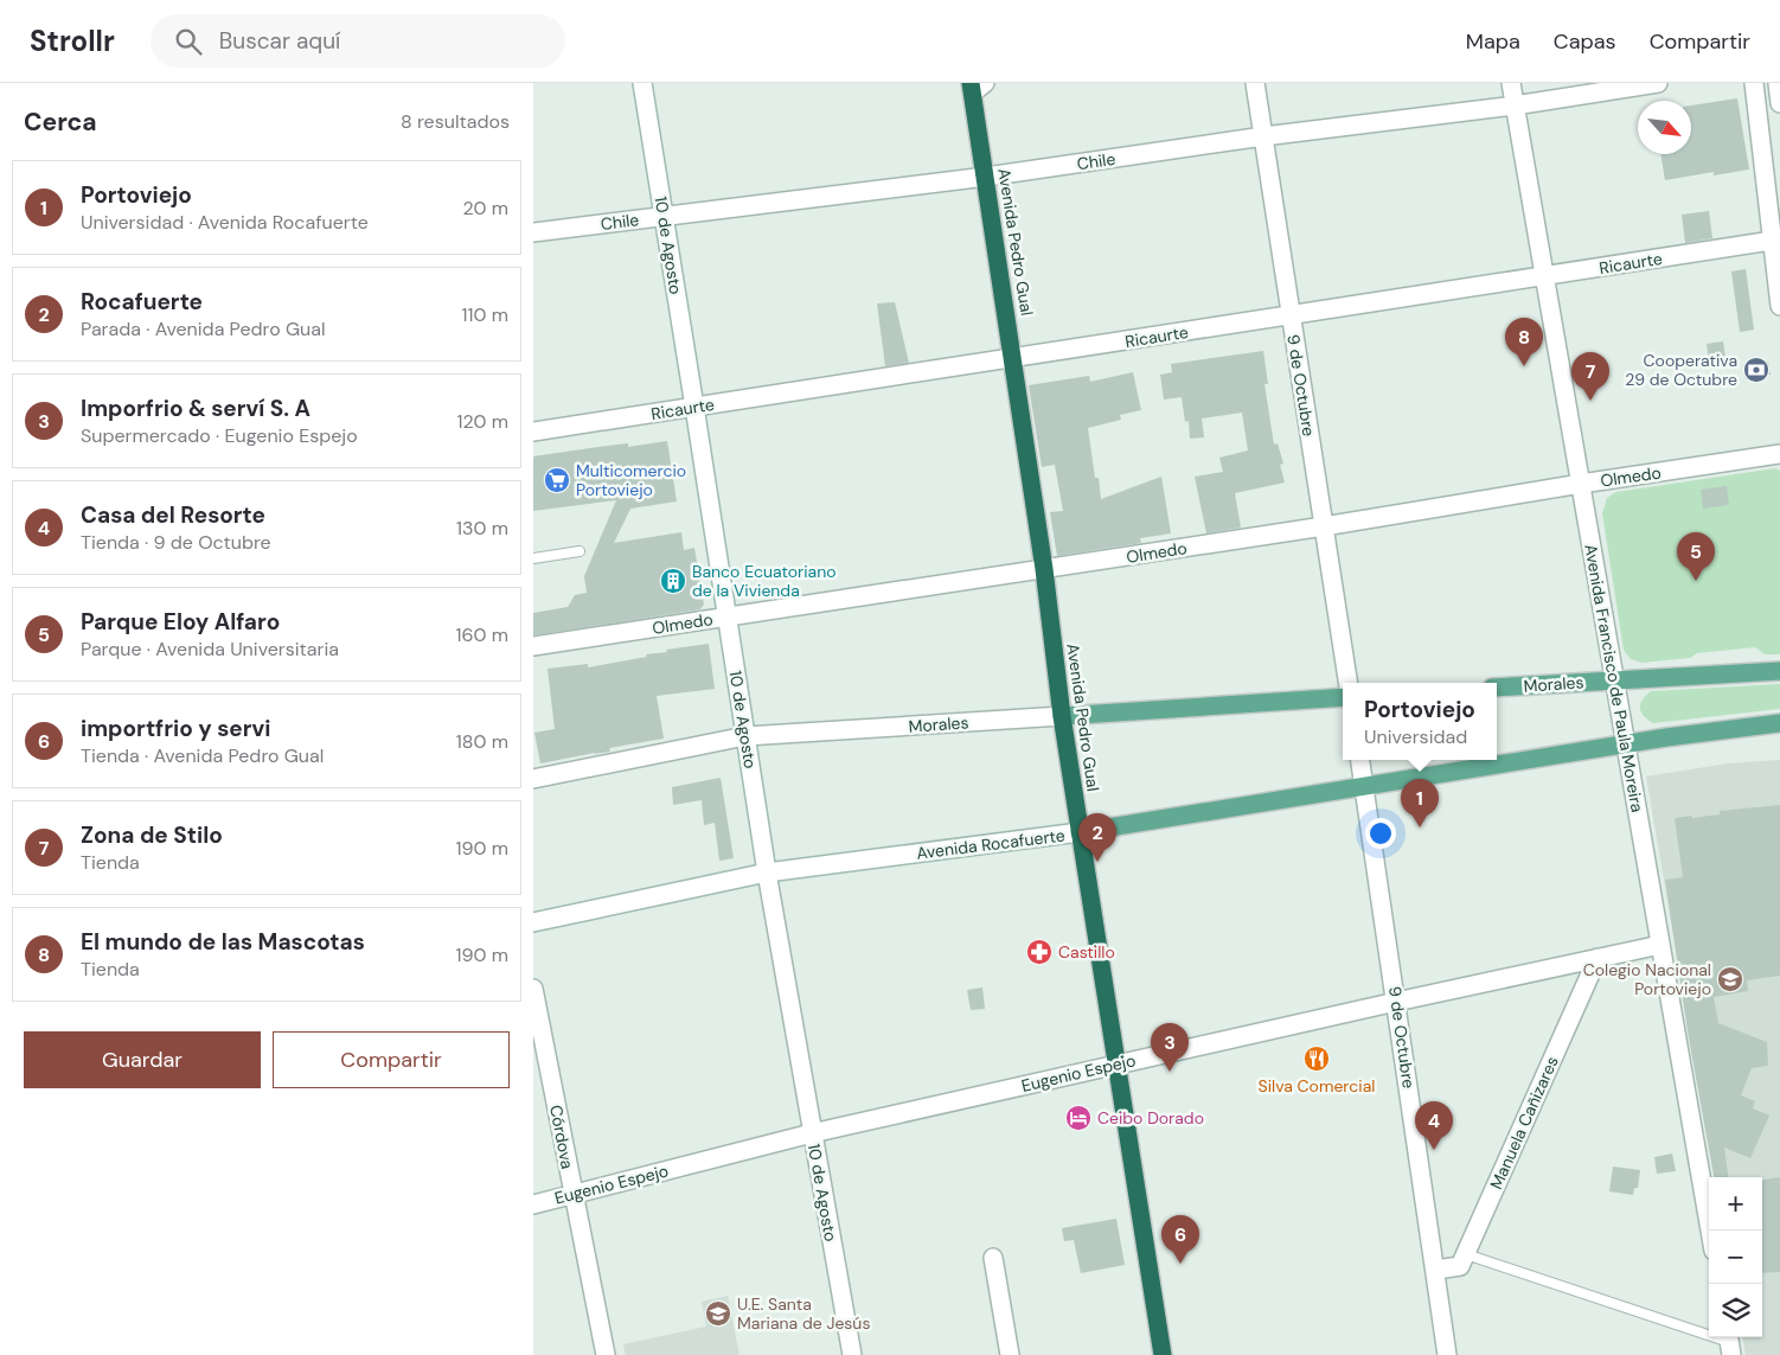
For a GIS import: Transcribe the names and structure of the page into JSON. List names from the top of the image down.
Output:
{
  "streets": {
    "highway": ["Avenida Pedro Gual"],
    "main road": ["Morales", "Avenida Rocafuerte"],
    "street": [
      "Chile",
      "10 de Agosto",
      "Ricaurte",
      "9 de Octubre",
      "Olmedo",
      "Avenida Francisco de Paula Moreira",
      "Eugenio Espejo",
      "Manuela Cañizares",
      "Córdova"
    ]
  },
  "crossings": [
    ["Chile", "Avenida Pedro Gual"],
    ["Chile", "10 de Agosto"],
    ["Chile", "9 de Octubre"],
    ["Chile", "Avenida Francisco de Paula Moreira"],
    ["Avenida Pedro Gual", "Ricaurte"],
    ["Avenida Pedro Gual", "Olmedo"],
    ["Avenida Pedro Gual", "Morales"],
    ["Avenida Pedro Gual", "Avenida Rocafuerte"],
    ["Avenida Pedro Gual", "Eugenio Espejo"],
    ["10 de Agosto", "Ricaurte"],
    ["10 de Agosto", "Olmedo"],
    ["10 de Agosto", "Morales"],
    ["10 de Agosto", "Avenida Rocafuerte"],
    ["10 de Agosto", "Eugenio Espejo"],
    ["Ricaurte", "9 de Octubre"],
    ["Ricaurte", "Avenida Francisco de Paula Moreira"],
    ["9 de Octubre", "Olmedo"],
    ["9 de Octubre", "Avenida Rocafuerte"],
    ["9 de Octubre", "Eugenio Espejo"],
    ["Olmedo", "Avenida Francisco de Paula Moreira"],
    ["Avenida Francisco de Paula Moreira", "Morales"],
    ["Avenida Francisco de Paula Moreira", "Avenida Rocafuerte"],
    ["Avenida Francisco de Paula Moreira", "Eugenio Espejo"],
    ["Eugenio Espejo", "Manuela Cañizares"],
    ["Eugenio Espejo", "Córdova"]
  ],
  "places": {
    "bank": ["Cooperativa 29 de Octubre"],
    "supermarket": ["Multicomercio Portoviejo"],
    "building": ["Banco Ecuatoriano de la Vivienda"],
    "pharmacy": ["Castillo"],
    "school or university": ["Colegio Nacional Portoviejo", "U.E. Santa Mariana de Jesús"],
    "restaurant": ["Silva Comercial"],
    "hotel": ["Ceibo Dorado"]
  },
  "north": "bottom right",
  "page": {
    "header": "Strollr",
    "search": "Buscar aquí",
    "nav": ["Mapa", "Capas", "Compartir"],
    "heading": ["Cerca", "8 resultados"],
    "list": [
      {
        "mark": "1",
        "name": "Portoviejo",
        "note": "Universidad · Avenida Rocafuerte",
        "value": "20 m"
      },
      {
        "mark": "2",
        "name": "Rocafuerte",
        "note": "Parada · Avenida Pedro Gual",
        "value": "110 m"
      },
      {
        "mark": "3",
        "name": "Imporfrio & serví S. A",
        "note": "Supermercado · Eugenio Espejo",
        "value": "120 m"
      },
      {
        "mark": "4",
        "name": "Casa del Resorte",
        "note": "Tienda · 9 de Octubre",
        "value": "130 m"
      },
      {
        "mark": "5",
        "name": "Parque Eloy Alfaro",
        "note": "Parque · Avenida Universitaria",
        "value": "160 m"
      },
      {
        "mark": "6",
        "name": "importfrio y servi",
        "note": "Tienda · Avenida Pedro Gual",
        "value": "180 m"
      },
      {
        "mark": "7",
        "name": "Zona de Stilo",
        "note": "Tienda",
        "value": "190 m"
      },
      {
        "mark": "8",
        "name": "El mundo de las Mascotas",
        "note": "Tienda",
        "value": "190 m"
      }
    ],
    "pins": [
      "8",
      "7",
      "5",
      "1",
      "2",
      "3",
      "4",
      "6"
    ],
    "popup": ["Portoviejo", "Universidad"],
    "buttons": ["Guardar", "Compartir"],
    "map_buttons": ["+", "−"]
  }
}
